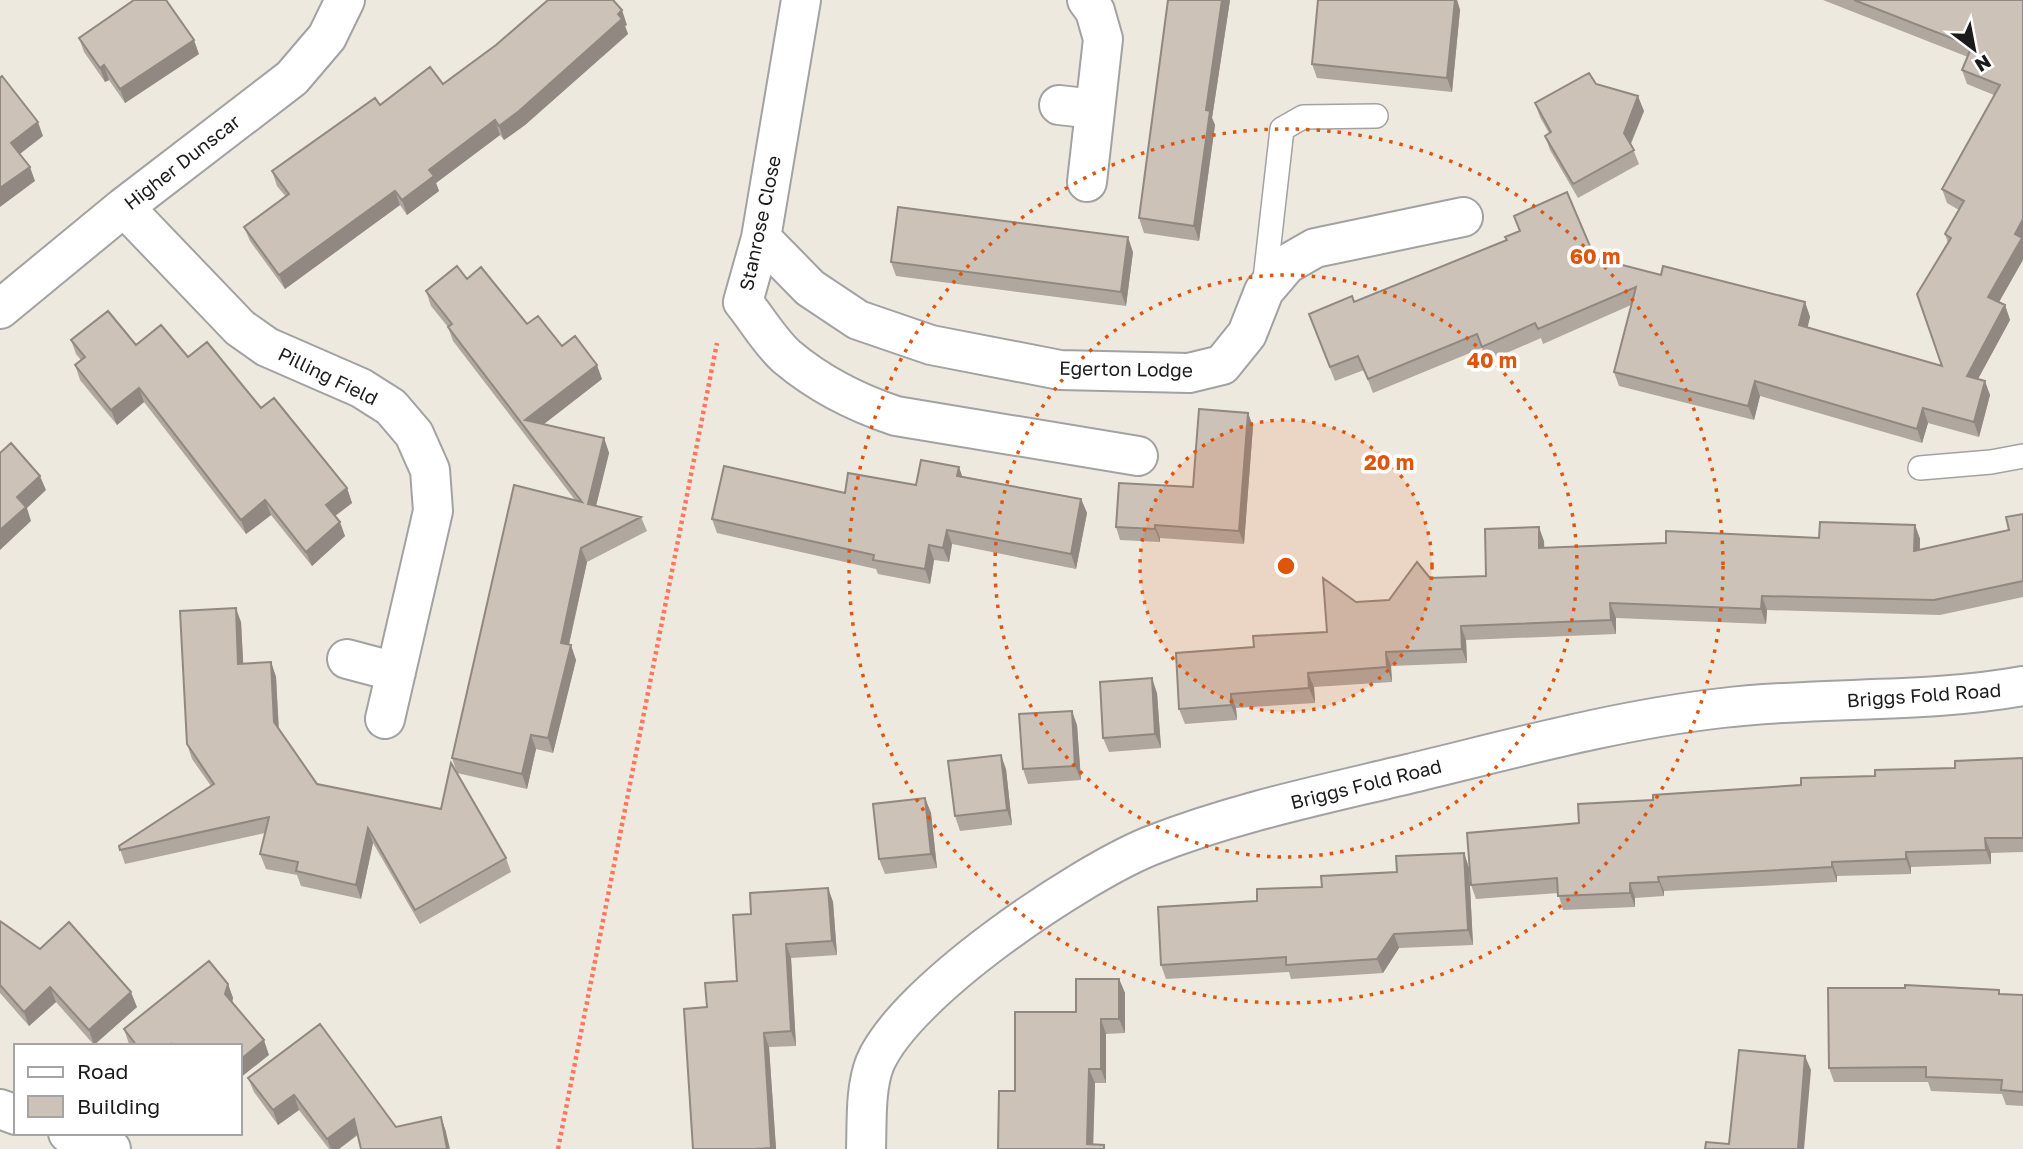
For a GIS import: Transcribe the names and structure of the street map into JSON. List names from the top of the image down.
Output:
{
  "streets": {
    "street": [
      "Higher Dunscar",
      "Stanrose Close",
      "Egerton Lodge",
      "Pilling Field",
      "Briggs Fold Road"
    ]
  },
  "crossings": [
    ["Higher Dunscar", "Pilling Field"],
    ["Stanrose Close", "Egerton Lodge"]
  ],
  "legend": ["Road", "Building"],
  "north": "bottom right",
  "rings": ["60 m", "40 m", "20 m"]
}
